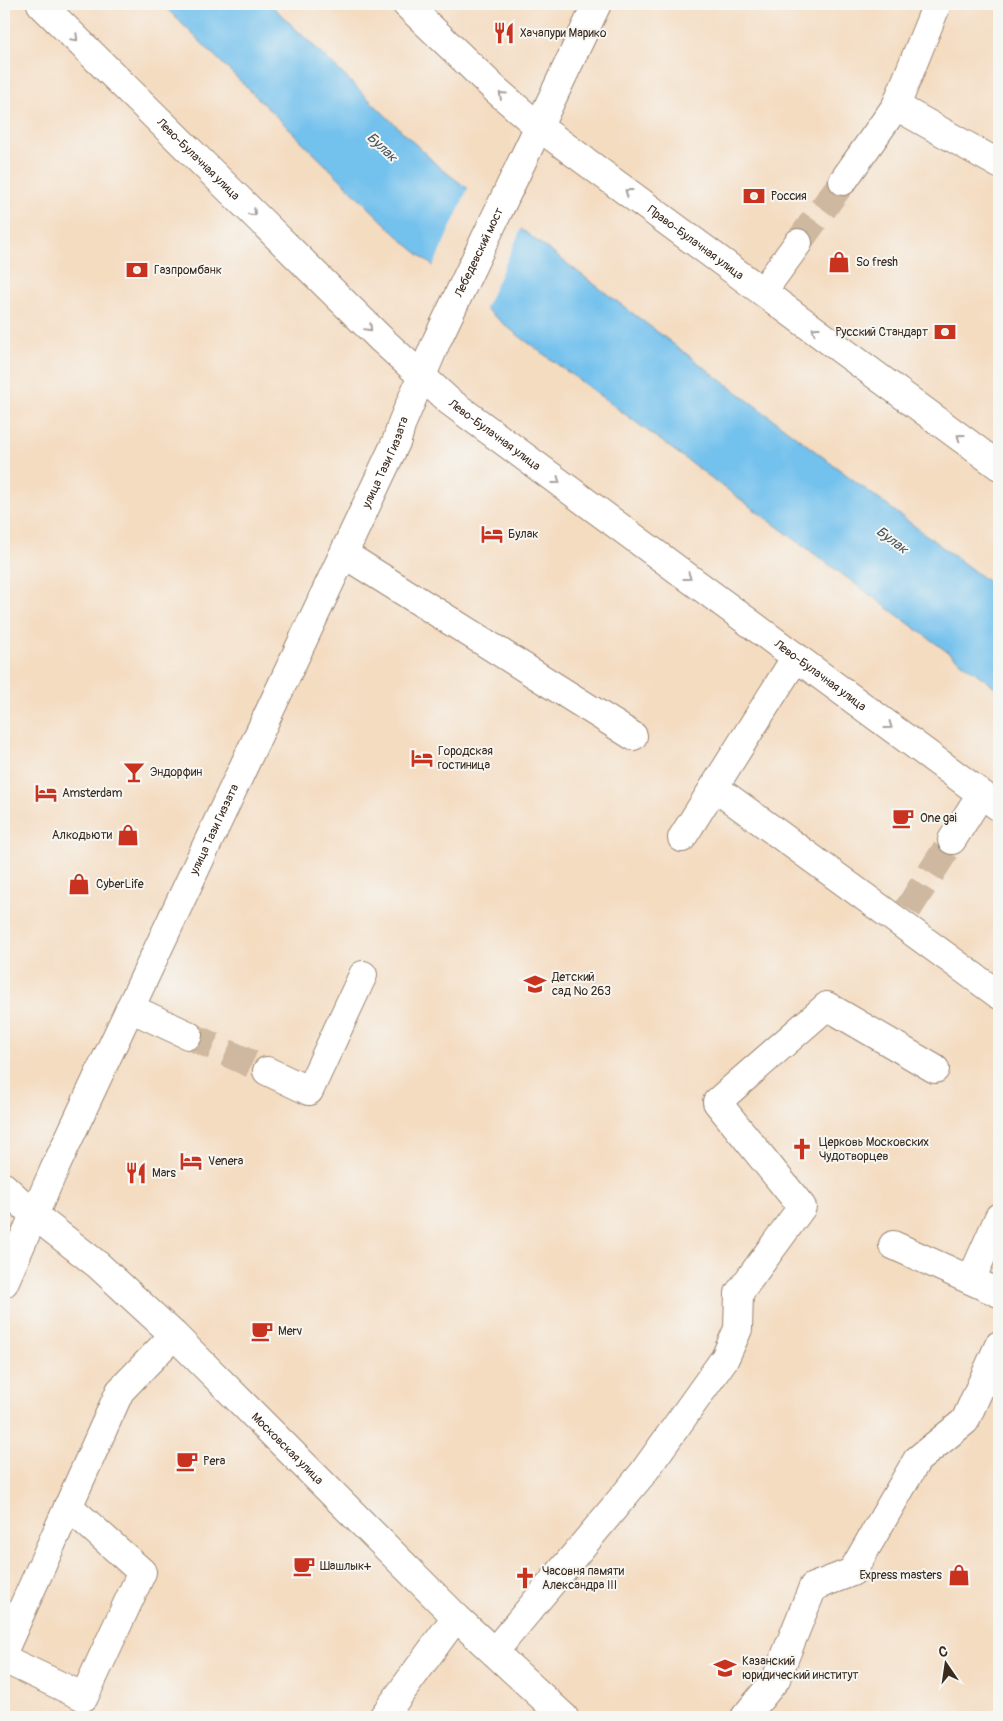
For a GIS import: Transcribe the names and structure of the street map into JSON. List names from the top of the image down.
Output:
{
  "streets": {
    "street": [
      "Лево-Булачная улица",
      "Право-Булачная улица",
      "Лебедевский мост",
      "улица Тази Гиззата",
      "Московская улица"
    ]
  },
  "crossings": [
    ["Лево-Булачная улица", "Лебедевский мост"],
    ["Лево-Булачная улица", "улица Тази Гиззата"],
    ["Право-Булачная улица", "Лебедевский мост"],
    ["Лебедевский мост", "улица Тази Гиззата"],
    ["улица Тази Гиззата", "Московская улица"]
  ],
  "one_way": ["Право-Булачная улица"],
  "water": ["Булак"],
  "places": {
    "restaurant": ["Хачапури Марико", "Mars"],
    "bank": ["Россия", "Газпромбанк", "Русский Стандарт"],
    "shop": [
      "So fresh",
      "Алкодьюти",
      "CyberLife",
      "Express masters"
    ],
    "hotel": [
      "Булак",
      "Городская гостиница",
      "Amsterdam",
      "Venera"
    ],
    "bar": ["Эндорфин"],
    "cafe": [
      "One gai",
      "Merv",
      "Pera",
      "Шашлык+"
    ],
    "school or university": ["Детский сад № 263", "Казанский юридический институт"],
    "church": ["Церковь Московских Чудотворцев", "Часовня памяти Александра III"]
  },
  "north": "top"
}
